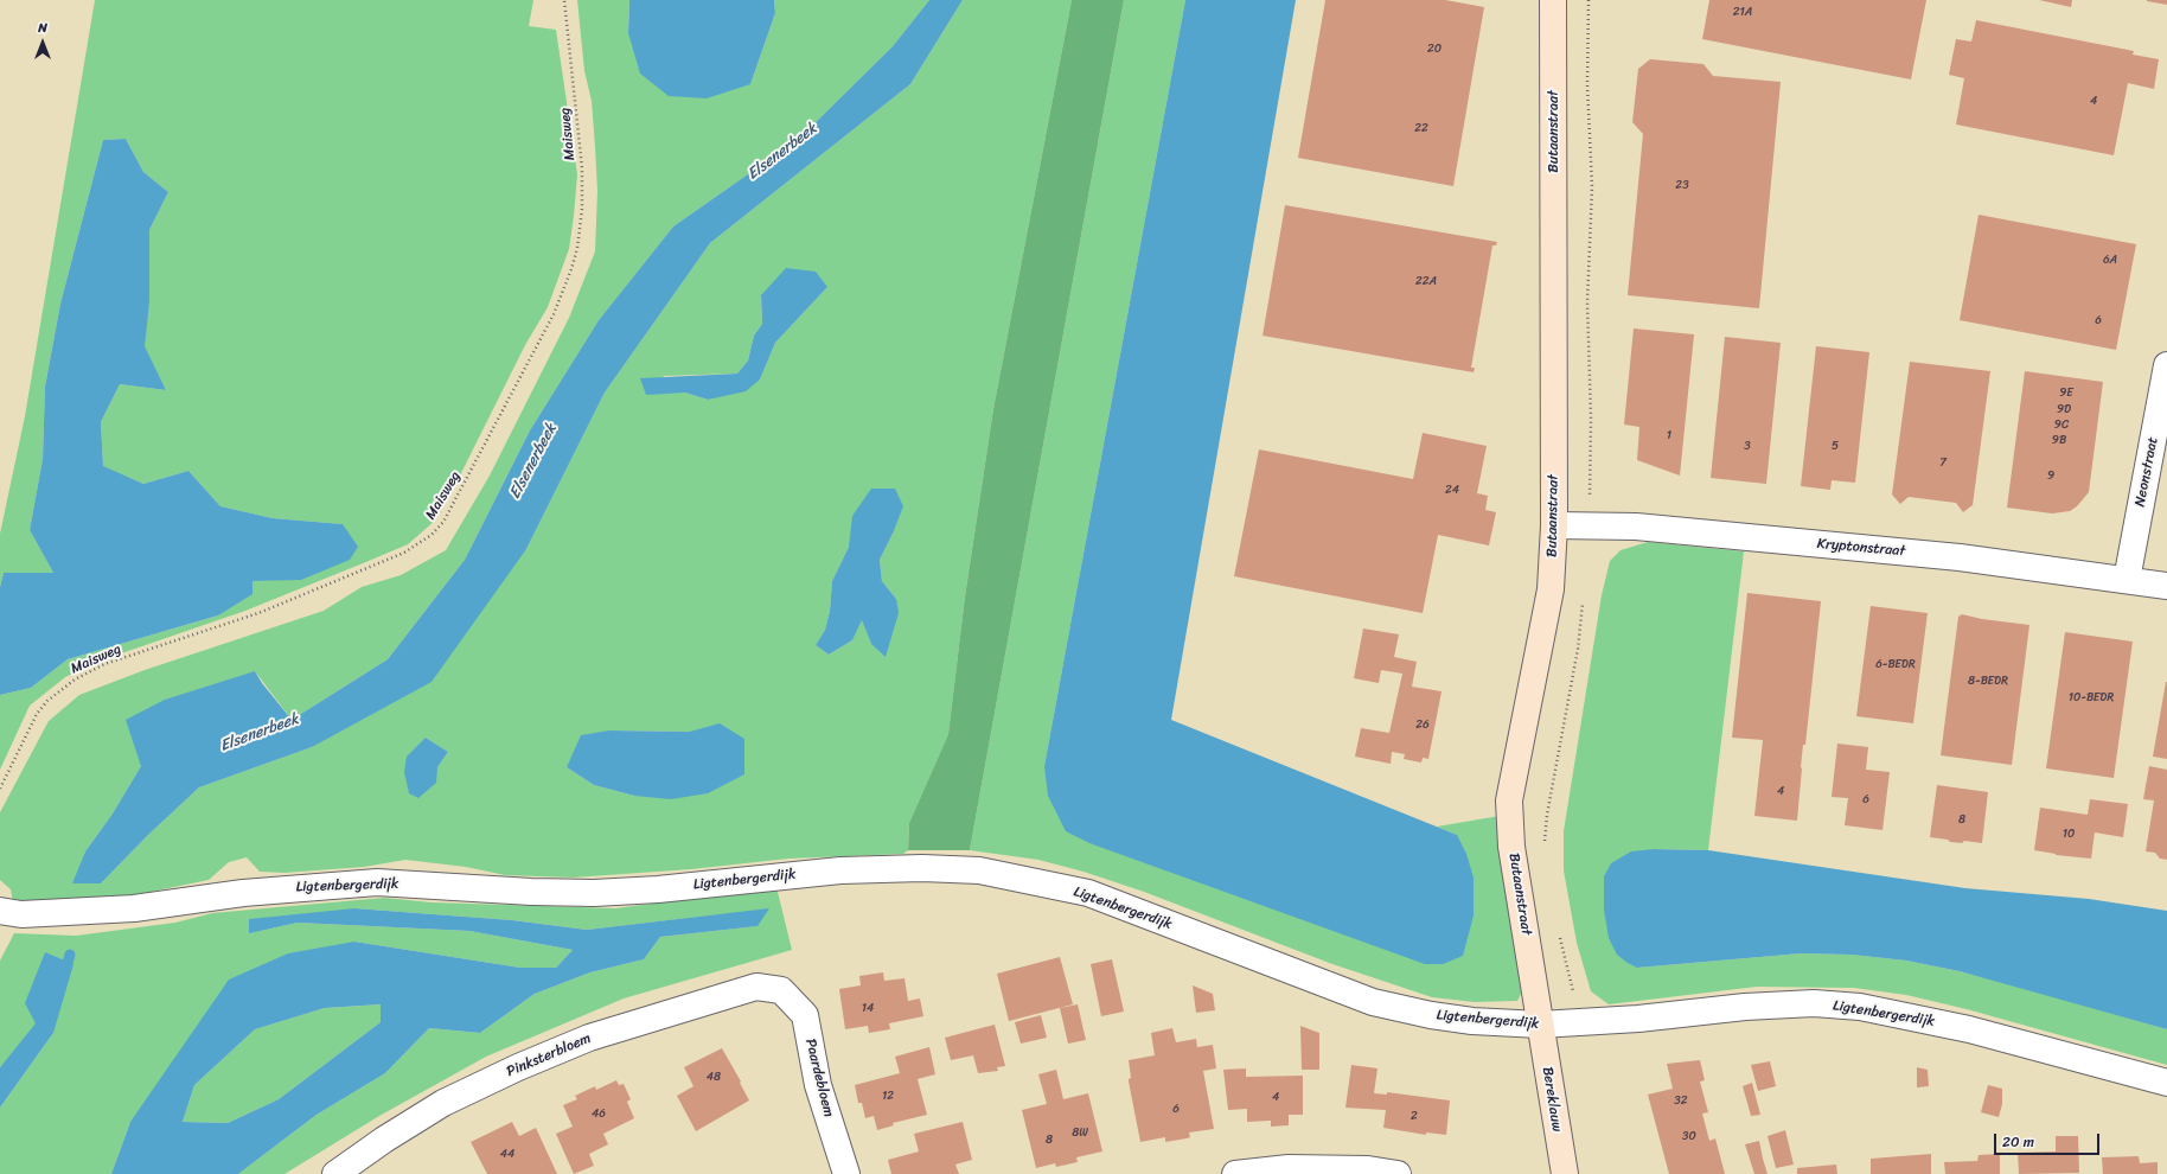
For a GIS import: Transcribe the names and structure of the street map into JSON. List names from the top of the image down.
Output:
{
  "streets": {
    "street": [
      "Butaanstraat",
      "Neonstraat",
      "Kryptonstraat",
      "Ligtenbergerdijk",
      "Pinksterbloem",
      "Paardebloem",
      "Bereklauw"
    ],
    "path": ["Maisweg"]
  },
  "crossings": [
    ["Butaanstraat", "Kryptonstraat"],
    ["Butaanstraat", "Ligtenbergerdijk"],
    ["Butaanstraat", "Bereklauw"],
    ["Neonstraat", "Kryptonstraat"],
    ["Ligtenbergerdijk", "Bereklauw"],
    ["Pinksterbloem", "Paardebloem"]
  ],
  "water": ["Elsenerbeek"],
  "house_numbers": [
    "21A",
    "20",
    "4",
    "22",
    "23",
    "6A",
    "22A",
    "6",
    "9E",
    "9D",
    "9C",
    "1",
    "9B",
    "3",
    "5",
    "7",
    "9",
    "24",
    "6-BEDR",
    "8-BEDR",
    "10-BEDR",
    "26",
    "4",
    "6",
    "8",
    "10",
    "14",
    "48",
    "12",
    "4",
    "32",
    "6",
    "46",
    "2",
    "8W",
    "30",
    "8",
    "44"
  ],
  "scale_bar": "20 m",
  "north": "top"
}
